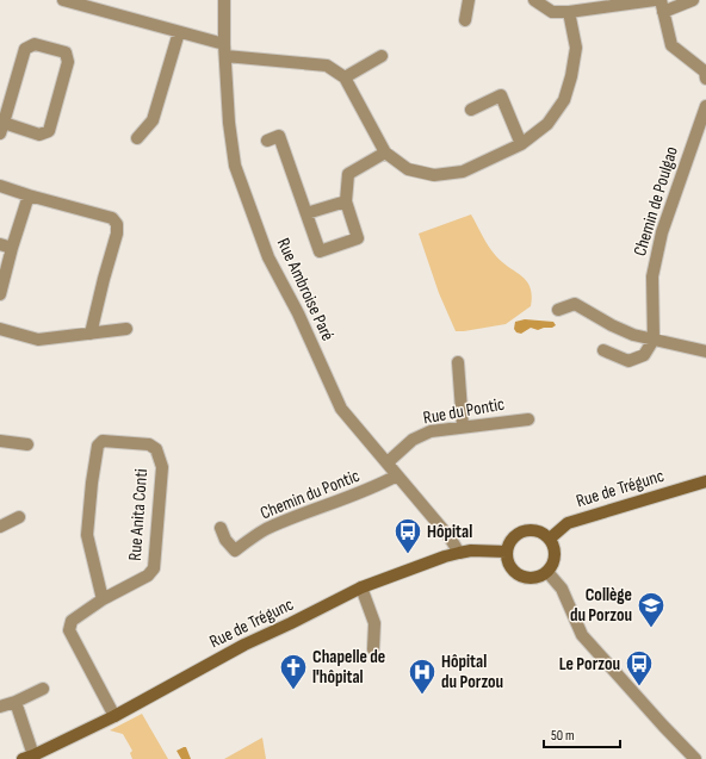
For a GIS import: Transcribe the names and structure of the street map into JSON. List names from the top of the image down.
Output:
{
  "streets": {
    "main road": ["Rue de Trégunc"],
    "street": [
      "Chemin de Poulgao",
      "Rue Ambroise Paré",
      "Rue du Pontic",
      "Chemin du Pontic",
      "Rue Anita Conti"
    ]
  },
  "crossings": [
    ["Rue Ambroise Paré", "Rue du Pontic"],
    ["Rue Ambroise Paré", "Rue de Trégunc"],
    ["Rue Ambroise Paré", "Chemin du Pontic"],
    ["Rue de Trégunc", "Rue Anita Conti"]
  ],
  "places": {
    "bus stop": ["Hôpital", "Le Porzou"],
    "school or university": ["Collège du Porzou"],
    "church": ["Chapelle de l'hôpital"],
    "hospital": ["Hôpital du Porzou"]
  },
  "scale_bar": "50 m"
}
